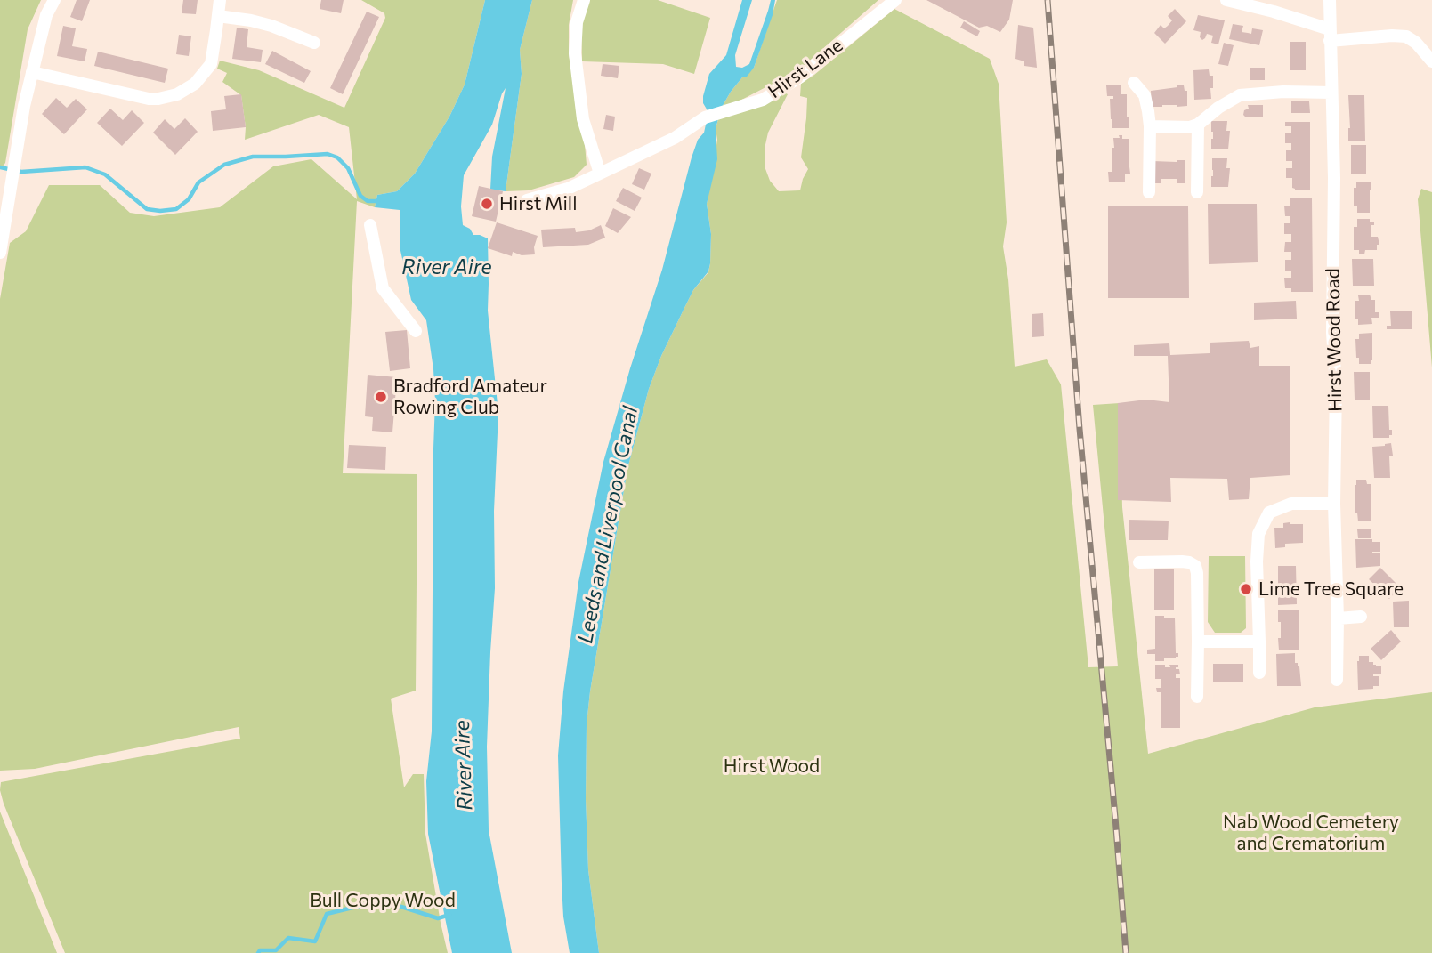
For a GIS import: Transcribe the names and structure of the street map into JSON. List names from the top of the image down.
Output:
{
  "streets": {
    "street": ["Hirst Lane", "Hirst Wood Road"]
  },
  "water": ["River Aire", "Leeds and Liverpool Canal"],
  "parks": ["Hirst Wood", "Nab Wood Cemetery and Crematorium", "Bull Coppy Wood"],
  "places": ["Hirst Mill", "Bradford Amateur Rowing Club", "Lime Tree Square"]
}
